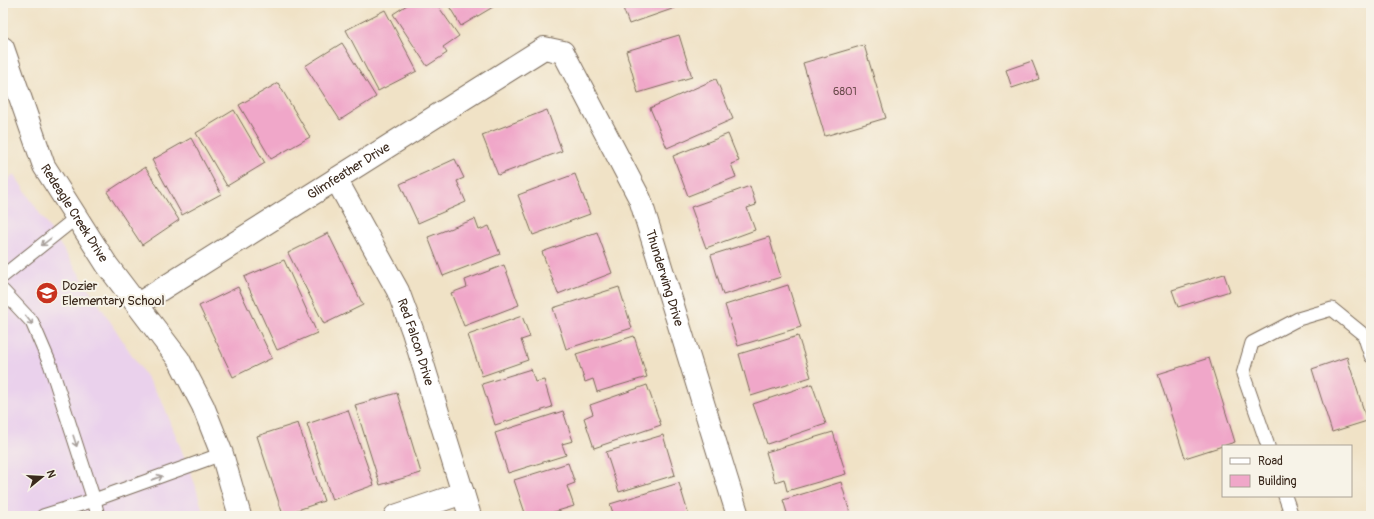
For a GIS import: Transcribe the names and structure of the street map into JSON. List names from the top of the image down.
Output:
{
  "streets": {
    "street": [
      "Glimfeather Drive",
      "Redeagle Creek Drive",
      "Thunderwing Drive",
      "Red Falcon Drive"
    ]
  },
  "crossings": [
    ["Glimfeather Drive", "Redeagle Creek Drive"],
    ["Glimfeather Drive", "Thunderwing Drive"],
    ["Glimfeather Drive", "Red Falcon Drive"]
  ],
  "places": {
    "school or university": ["Dozier Elementary School"]
  },
  "house_numbers": ["6801"],
  "legend": ["Road", "Building"],
  "north": "right"
}
